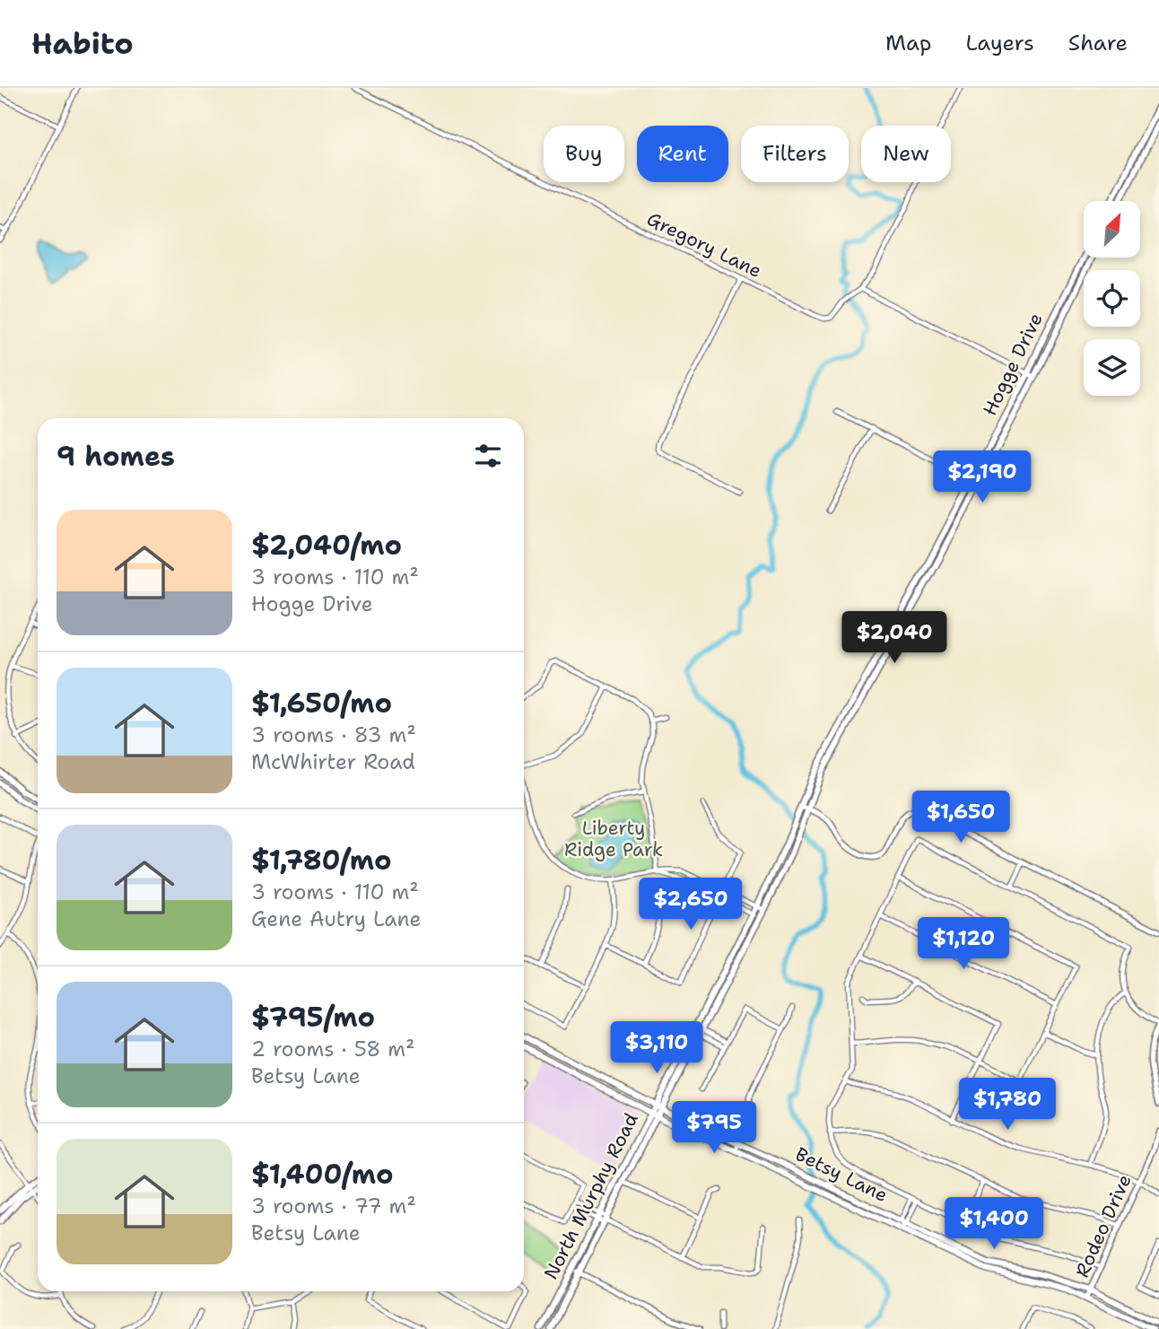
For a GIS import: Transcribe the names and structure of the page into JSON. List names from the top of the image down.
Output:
{
  "streets": {
    "main road": ["Hogge Drive", "Betsy Lane", "North Murphy Road"],
    "street": ["Gregory Lane", "Rodeo Drive"]
  },
  "crossings": [
    ["Hogge Drive", "North Murphy Road"],
    ["Betsy Lane", "North Murphy Road"],
    ["Betsy Lane", "Rodeo Drive"]
  ],
  "parks": ["Liberty Ridge Park"],
  "north": "top right",
  "page": {
    "header": "Habito",
    "nav": ["Map", "Layers", "Share"],
    "chip": [
      "Buy",
      "Rent",
      "Filters",
      "New"
    ],
    "heading": "9 homes",
    "price": [
      "$2,190",
      "$2,040",
      "$1,650",
      "$2,650",
      "$1,120",
      "$3,110",
      "$1,780",
      "$795",
      "$1,400"
    ],
    "list": [
      {
        "name": "$2,040/mo",
        "note": "3 rooms · 110 m² · Hogge Drive"
      },
      {
        "name": "$1,650/mo",
        "note": "3 rooms · 83 m² · McWhirter Road"
      },
      {
        "name": "$1,780/mo",
        "note": "3 rooms · 110 m² · Gene Autry Lane"
      },
      {
        "name": "$795/mo",
        "note": "2 rooms · 58 m² · Betsy Lane"
      },
      {
        "name": "$1,400/mo",
        "note": "3 rooms · 77 m² · Betsy Lane"
      }
    ]
  }
}
